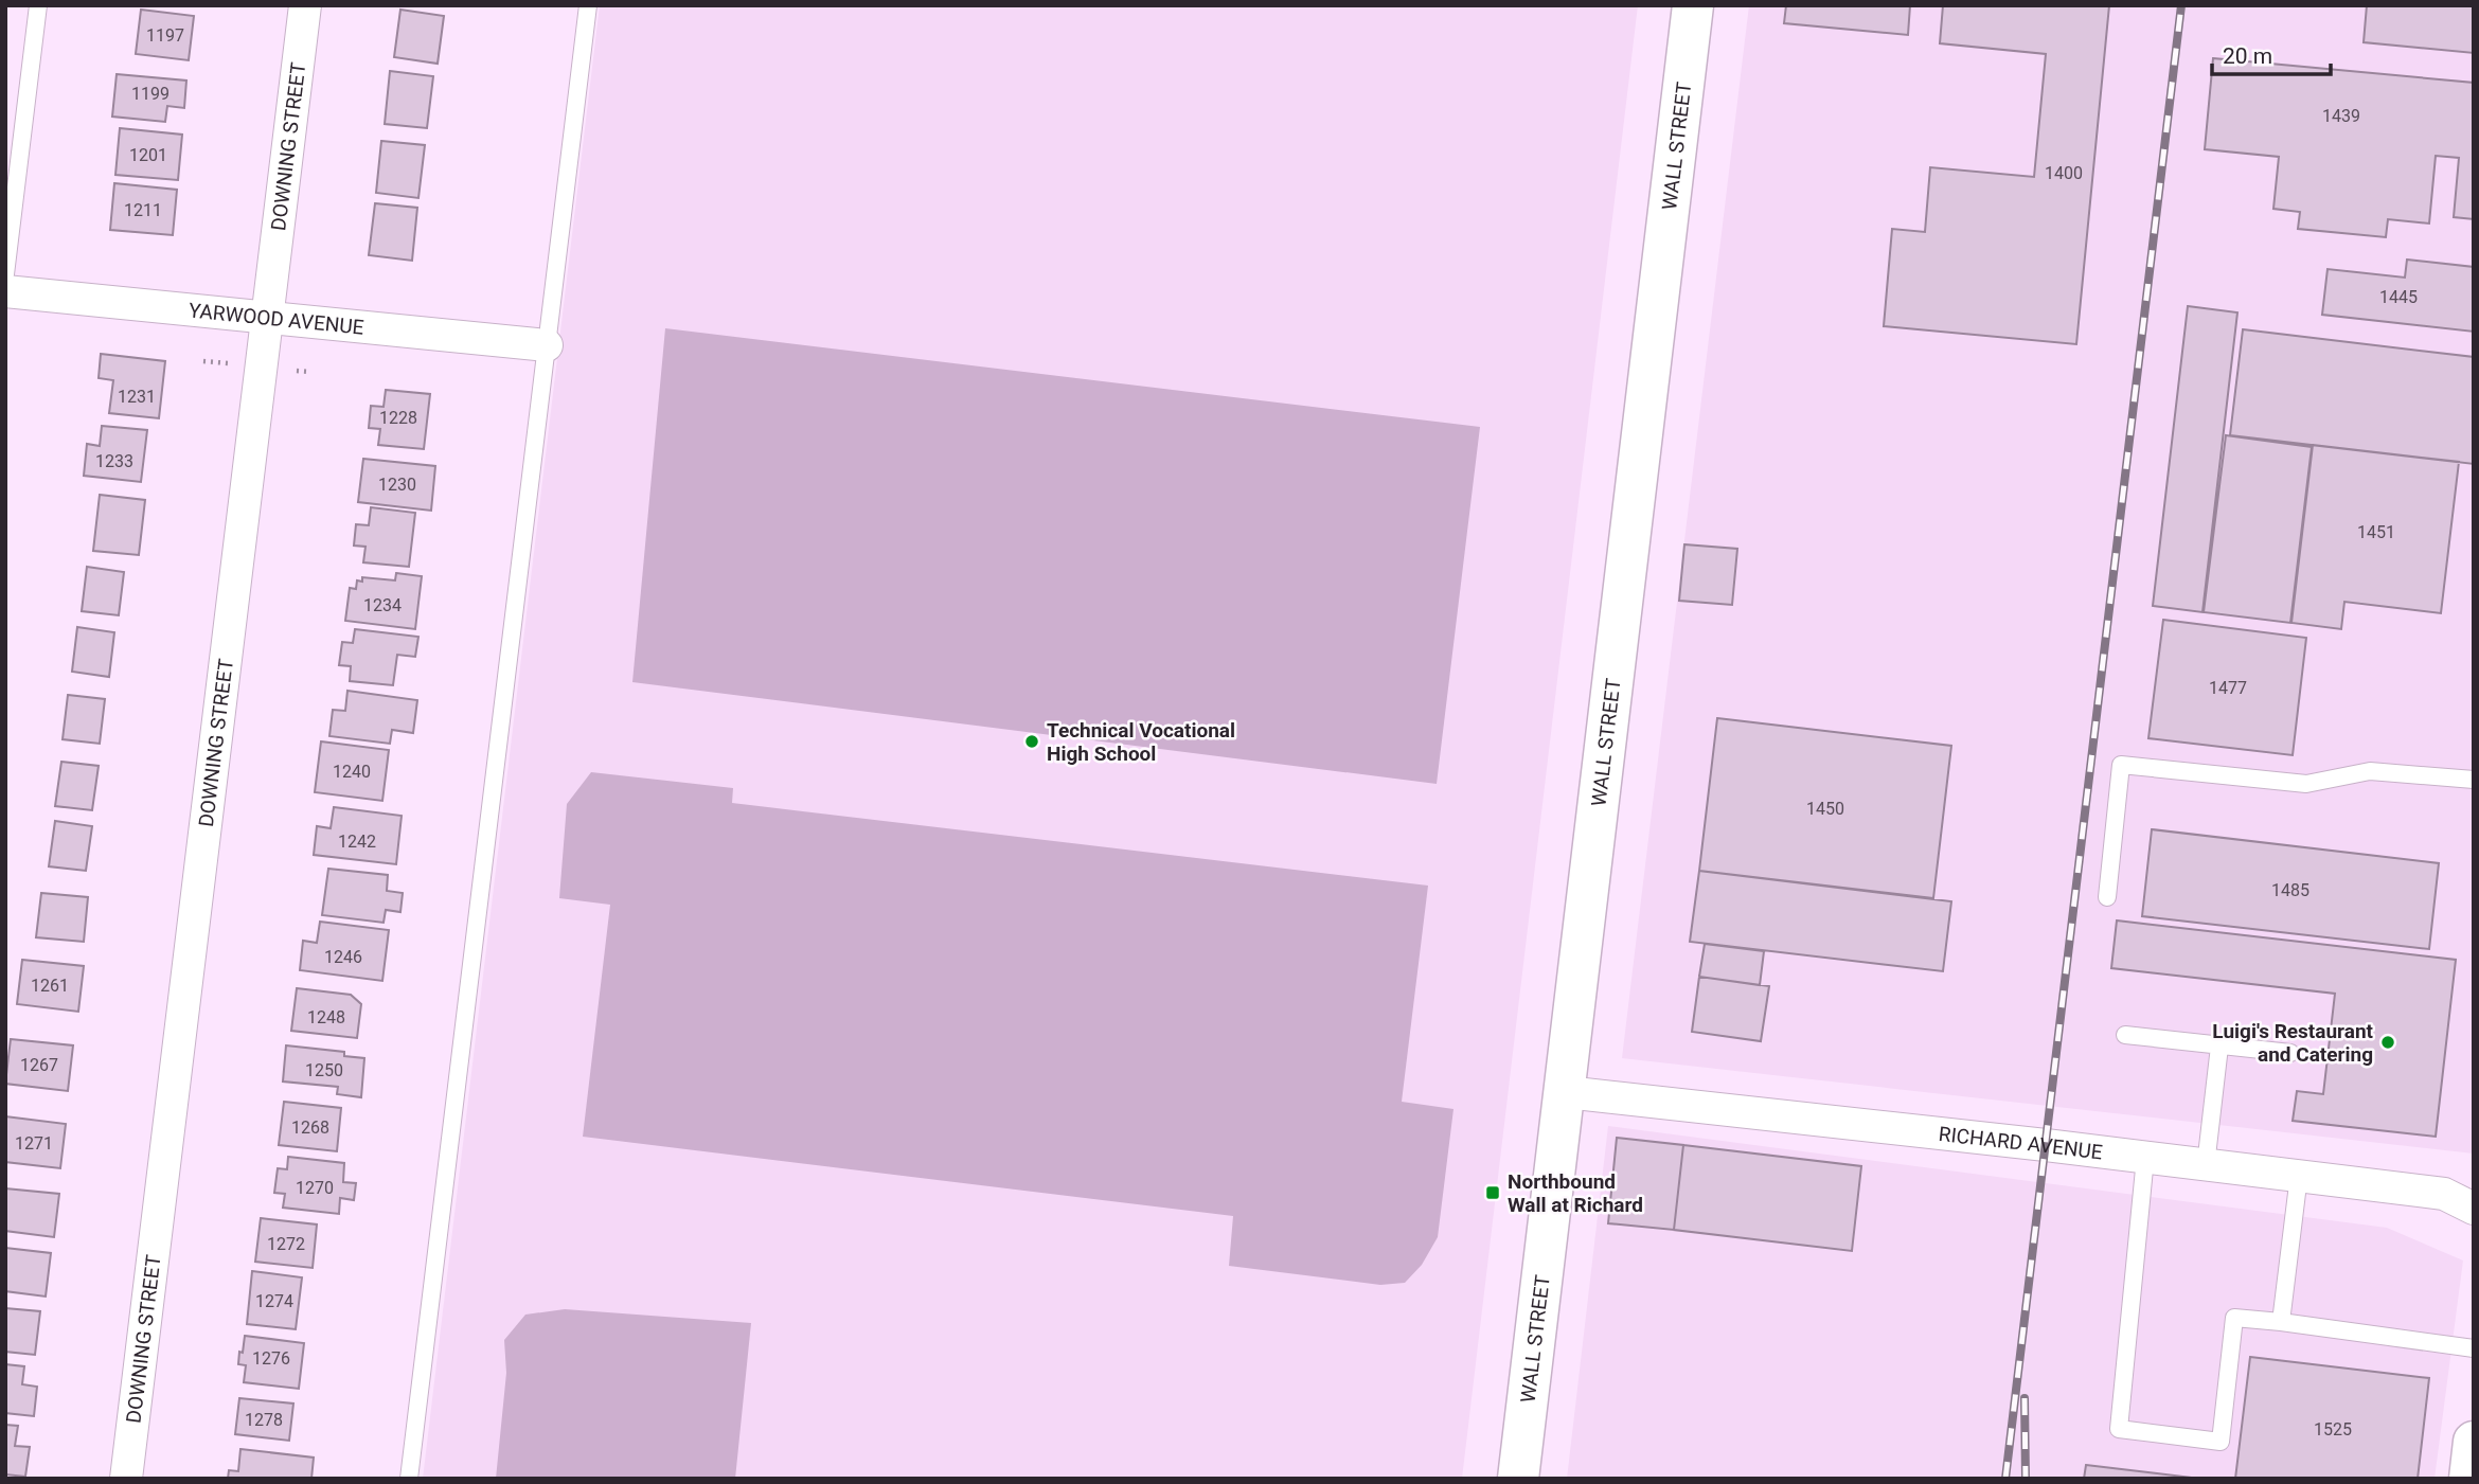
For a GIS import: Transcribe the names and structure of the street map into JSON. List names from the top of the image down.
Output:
{
  "streets": {
    "main road": ["WALL STREET"],
    "street": ["DOWNING STREET", "YARWOOD AVENUE", "RICHARD AVENUE"]
  },
  "crossings": [
    ["WALL STREET", "RICHARD AVENUE"],
    ["DOWNING STREET", "YARWOOD AVENUE"]
  ],
  "places": {
    "other": ["Technical Vocational High School", "Luigi's Restaurant and Catering"],
    "transit": ["Northbound Wall at Richard"]
  },
  "house_numbers": [
    "1197",
    "1199",
    "1439",
    "1201",
    "1400",
    "1211",
    "1445",
    "1231",
    "1228",
    "1233",
    "1230",
    "1451",
    "1234",
    "1477",
    "1240",
    "1450",
    "1242",
    "1485",
    "1246",
    "1261",
    "1248",
    "1267",
    "1250",
    "1268",
    "1271",
    "1270",
    "1272",
    "1274",
    "1276",
    "1278",
    "1525"
  ],
  "scale_bar": "20 m"
}
